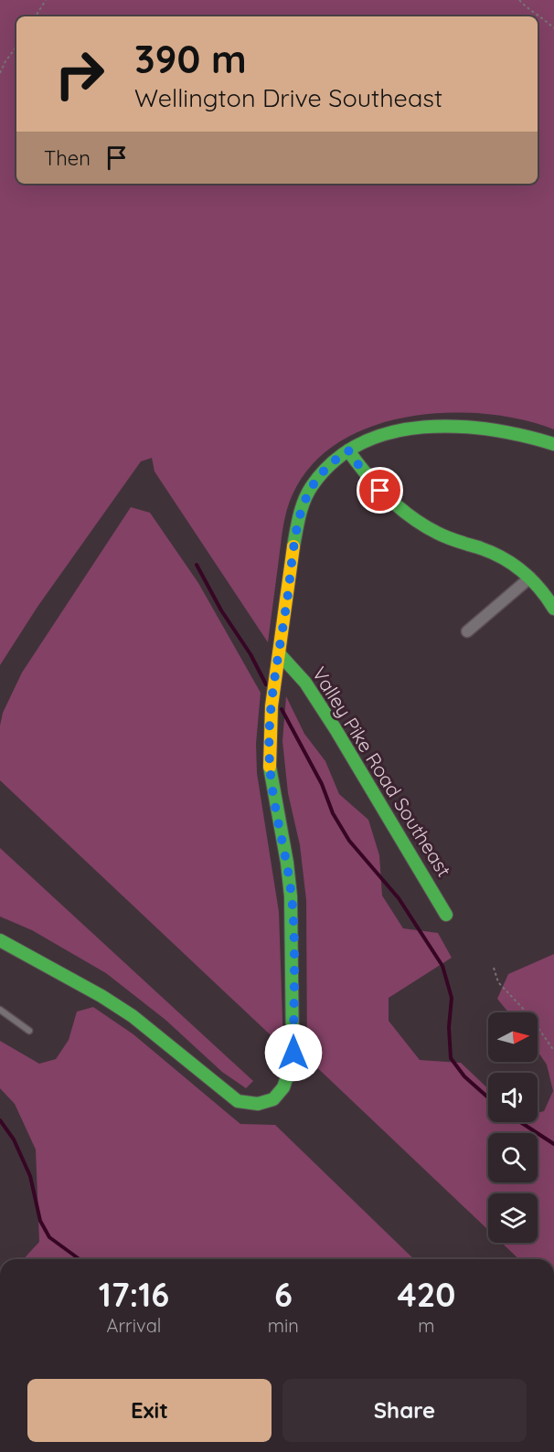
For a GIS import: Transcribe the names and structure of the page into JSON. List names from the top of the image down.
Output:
{
  "streets": {
    "street": ["Valley Pike Road Southeast"]
  },
  "north": "right",
  "page": {
    "turn": ["390 m", "Wellington Drive Southeast"],
    "then": "Then",
    "eta": [
      "17:16",
      "Arrival",
      "6",
      "min",
      "420",
      "m"
    ],
    "buttons": ["Exit", "Share"]
  }
}
